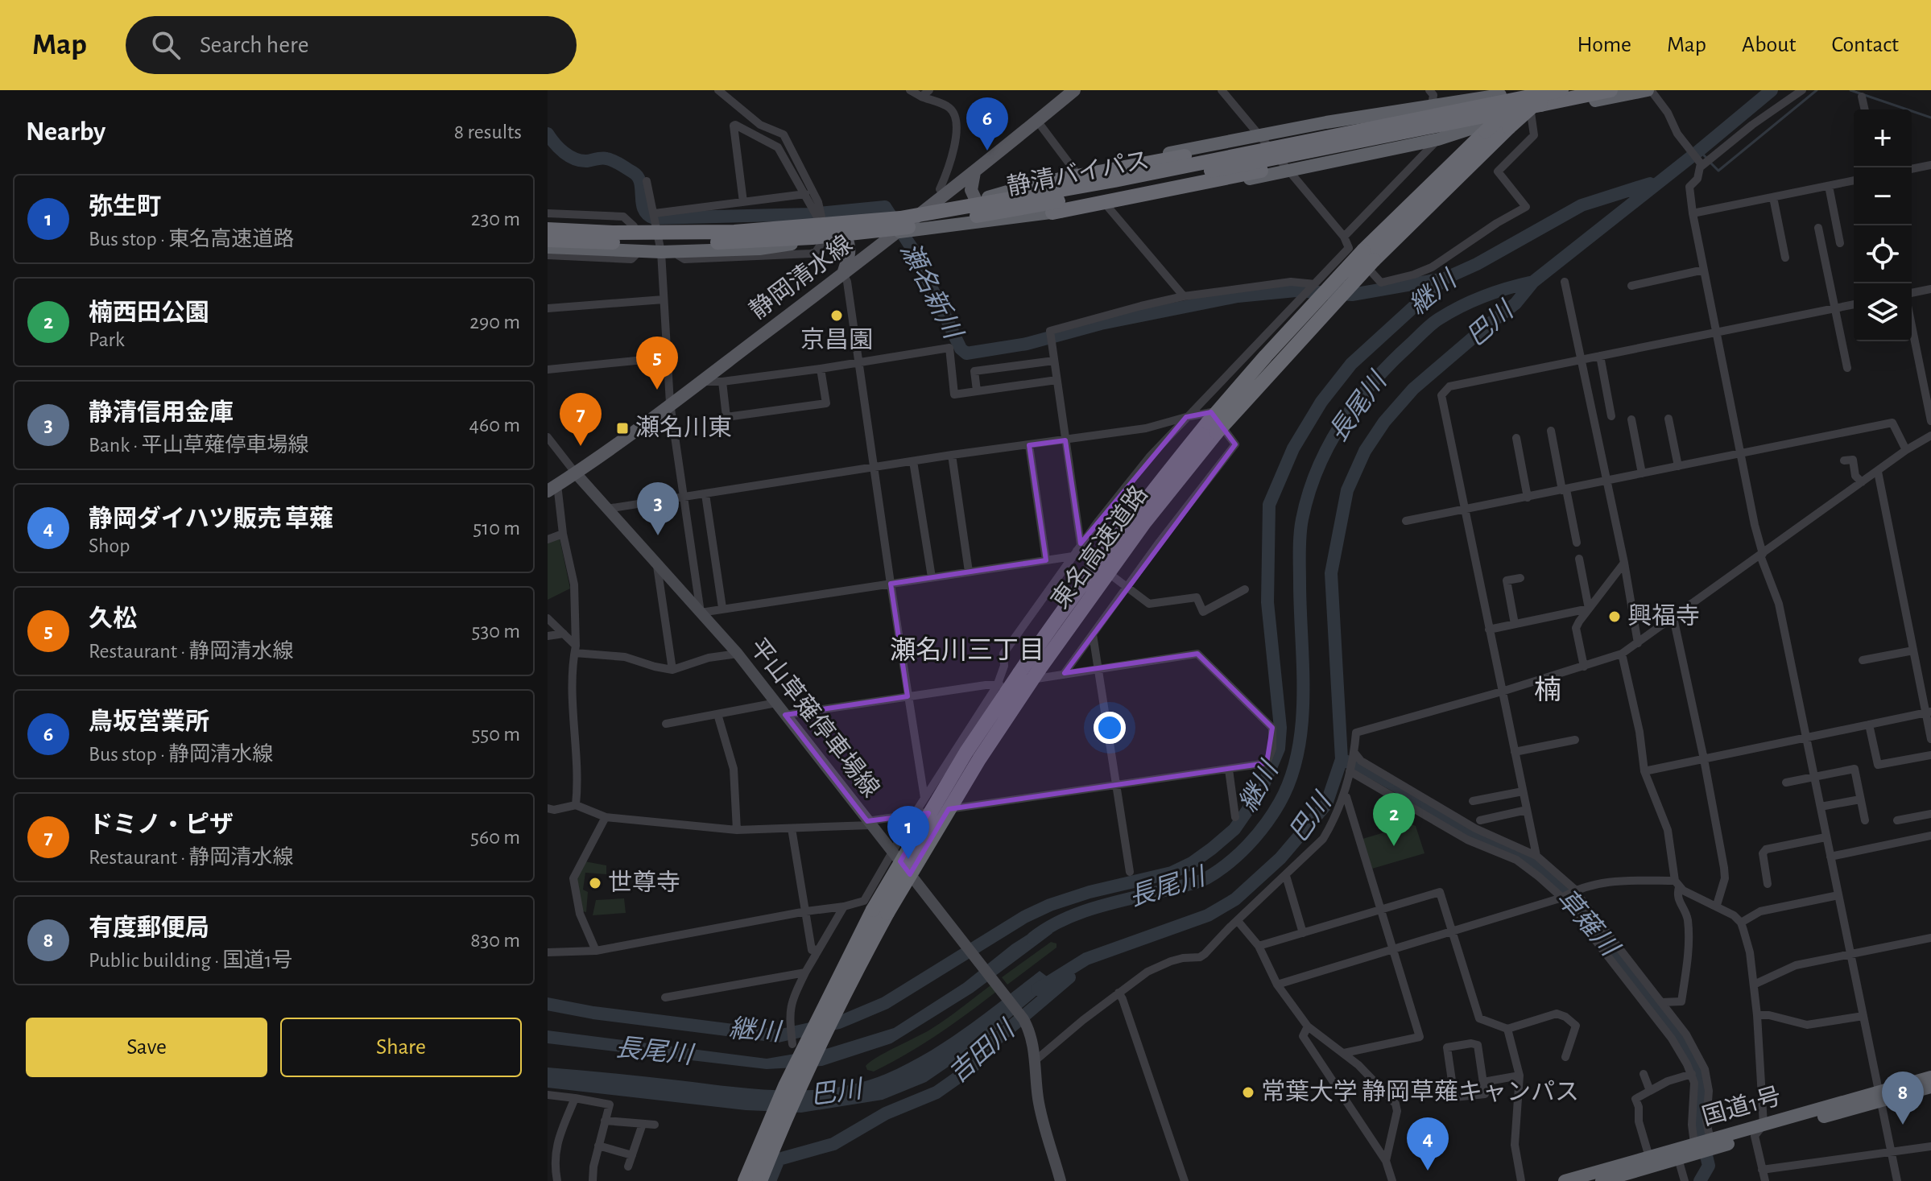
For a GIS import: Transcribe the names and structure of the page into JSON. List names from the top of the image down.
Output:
{
  "streets": {
    "highway": ["静清バイパス", "東名高速道路", "国道1号"],
    "main road": ["静岡清水線", "平山草薙停車場線"]
  },
  "crossings": [
    ["静清バイパス", "東名高速道路"],
    ["静岡清水線", "平山草薙停車場線"]
  ],
  "districts": ["瀬名川三丁目", "楠"],
  "water": [
    "瀬名新川",
    "継川",
    "巴川",
    "長尾川",
    "草薙川",
    "吉田川"
  ],
  "places": {
    "other": [
      "京昌園",
      "興福寺",
      "世尊寺",
      "常葉大学 静岡草薙キャンパス"
    ],
    "transit": ["瀬名川東"]
  },
  "page": {
    "header": "Map",
    "search": "Search here",
    "nav": [
      "Home",
      "Map",
      "About",
      "Contact"
    ],
    "heading": ["Nearby", "8 results"],
    "pins": [
      "6",
      "5",
      "7",
      "3",
      "2",
      "1",
      "8",
      "4"
    ],
    "map_buttons": ["+", "−"],
    "list": [
      {
        "mark": "1",
        "name": "弥生町",
        "note": "Bus stop · 東名高速道路",
        "value": "230 m"
      },
      {
        "mark": "2",
        "name": "楠西田公園",
        "note": "Park",
        "value": "290 m"
      },
      {
        "mark": "3",
        "name": "静清信用金庫",
        "note": "Bank · 平山草薙停車場線",
        "value": "460 m"
      },
      {
        "mark": "4",
        "name": "静岡ダイハツ販売 草薙",
        "note": "Shop",
        "value": "510 m"
      },
      {
        "mark": "5",
        "name": "久松",
        "note": "Restaurant · 静岡清水線",
        "value": "530 m"
      },
      {
        "mark": "6",
        "name": "鳥坂営業所",
        "note": "Bus stop · 静岡清水線",
        "value": "550 m"
      },
      {
        "mark": "7",
        "name": "ドミノ・ピザ",
        "note": "Restaurant · 静岡清水線",
        "value": "560 m"
      },
      {
        "mark": "8",
        "name": "有度郵便局",
        "note": "Public building · 国道1号",
        "value": "830 m"
      }
    ],
    "buttons": ["Save", "Share"]
  }
}
